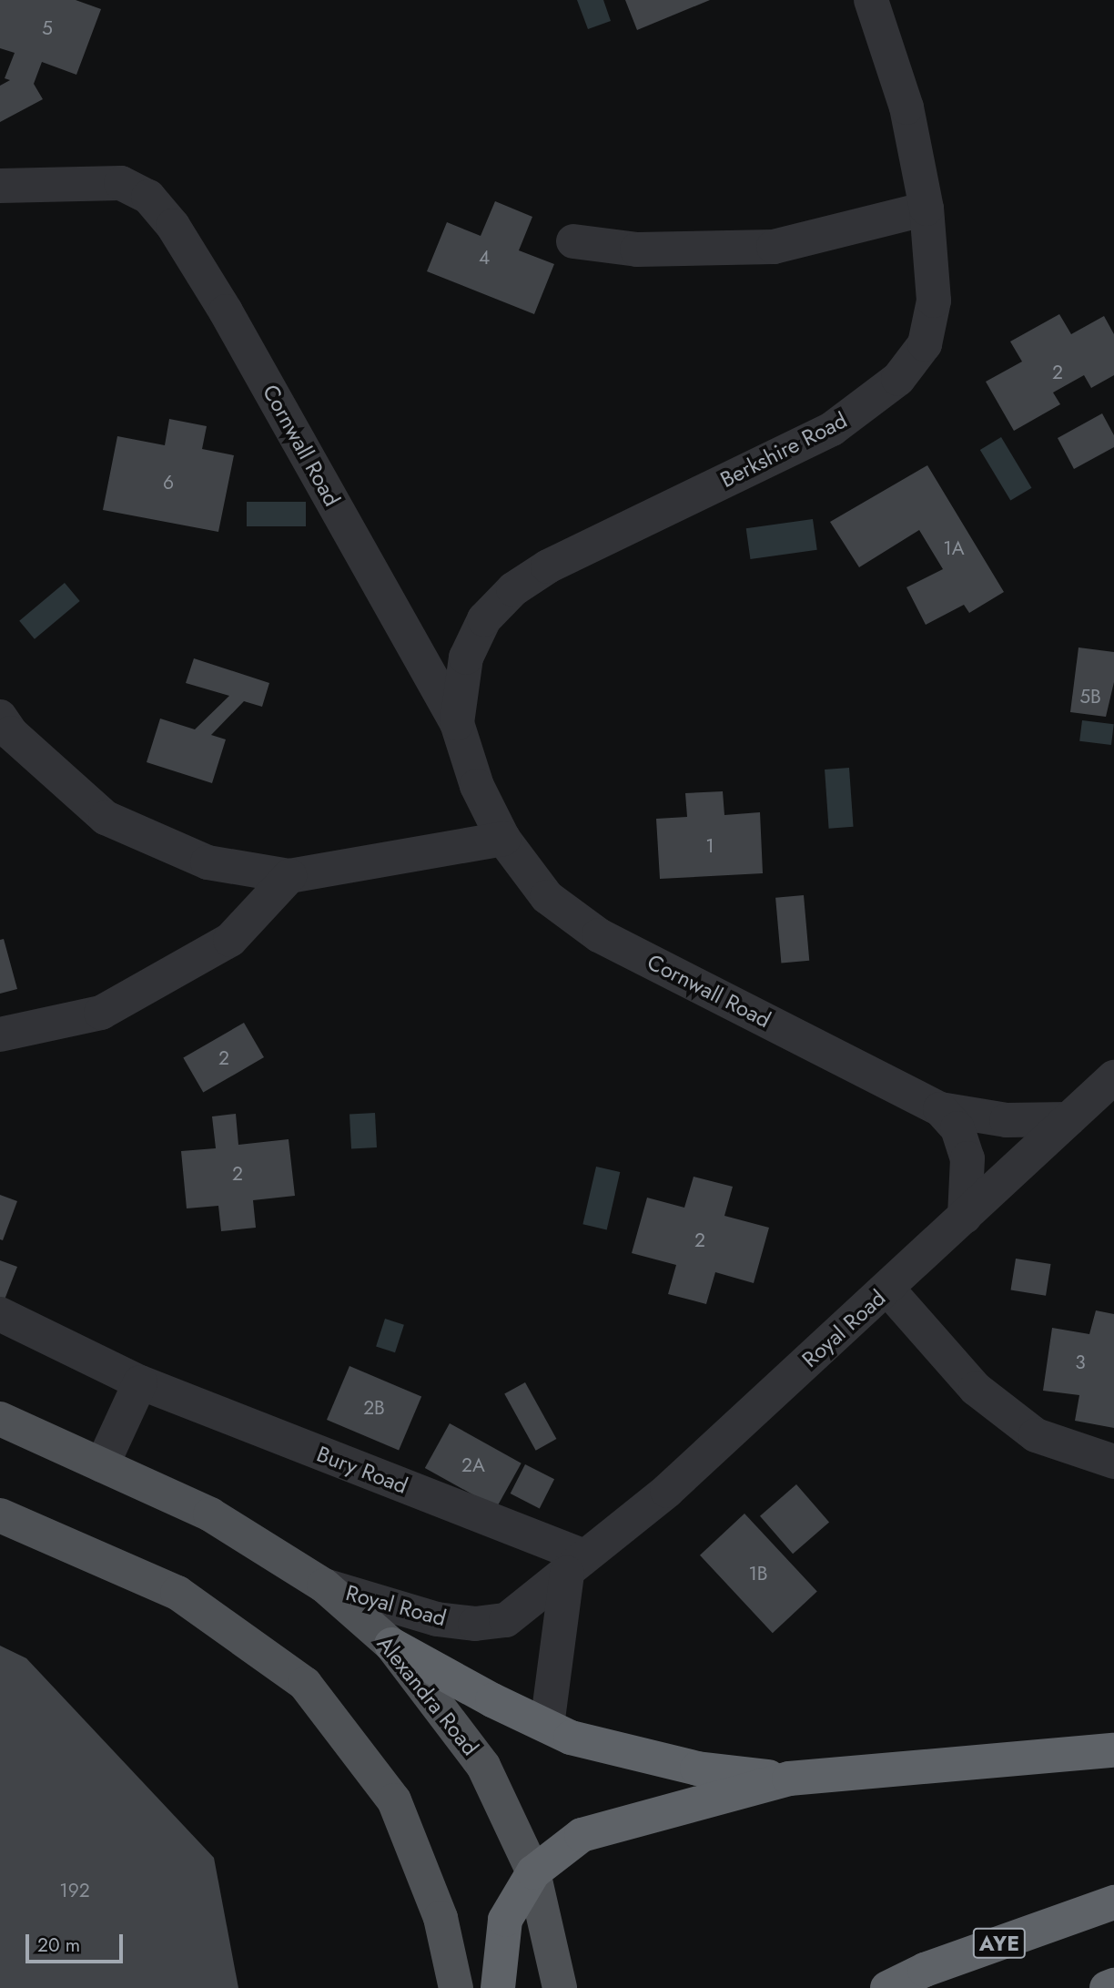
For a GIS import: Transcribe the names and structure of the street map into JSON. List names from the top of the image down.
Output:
{
  "streets": {
    "highway": ["AYE"],
    "main road": ["Alexandra Road"],
    "street": [
      "Cornwall Road",
      "Berkshire Road",
      "Royal Road",
      "Bury Road"
    ]
  },
  "crossings": [
    ["Cornwall Road", "Berkshire Road"],
    ["Cornwall Road", "Royal Road"],
    ["Royal Road", "Bury Road"],
    ["Royal Road", "Alexandra Road"]
  ],
  "house_numbers": [
    "5",
    "4",
    "2",
    "6",
    "1A",
    "5B",
    "1",
    "2",
    "2",
    "2",
    "3",
    "2B",
    "2A",
    "1B",
    "192"
  ],
  "scale_bar": "20 m"
}
